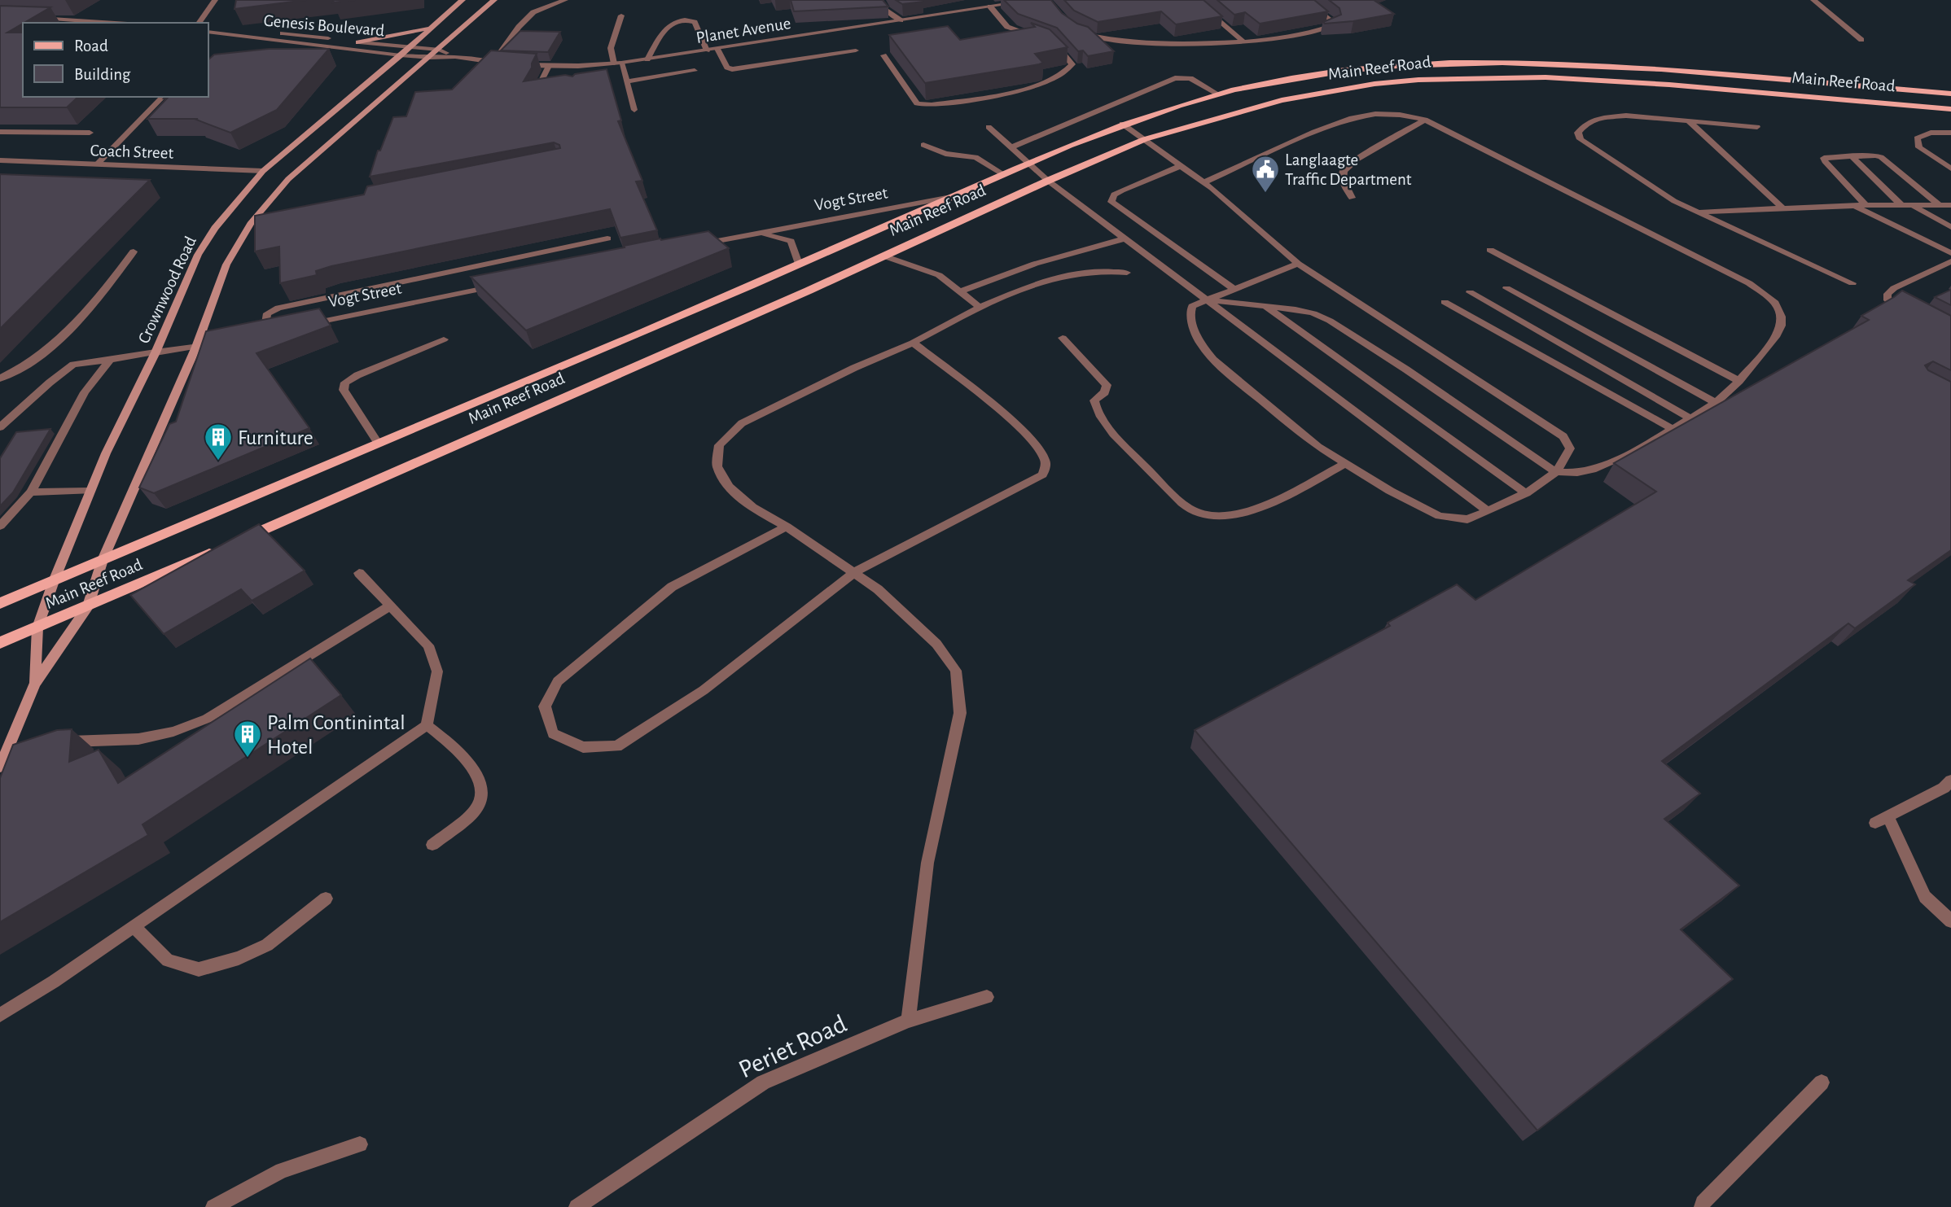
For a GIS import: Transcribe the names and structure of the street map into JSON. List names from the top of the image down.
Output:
{
  "streets": {
    "main road": ["Main Reef Road", "Crownwood Road"],
    "street": [
      "Genesis Boulevard",
      "Planet Avenue",
      "Coach Street",
      "Vogt Street",
      "Periet Road"
    ]
  },
  "crossings": [
    ["Genesis Boulevard", "Crownwood Road"],
    ["Main Reef Road", "Vogt Street"],
    ["Main Reef Road", "Crownwood Road"],
    ["Coach Street", "Crownwood Road"]
  ],
  "places": {
    "public building": ["Langlaagte Traffic Department"],
    "building": ["Furniture", "Palm Continintal Hotel"]
  },
  "legend": ["Road", "Building"]
}
